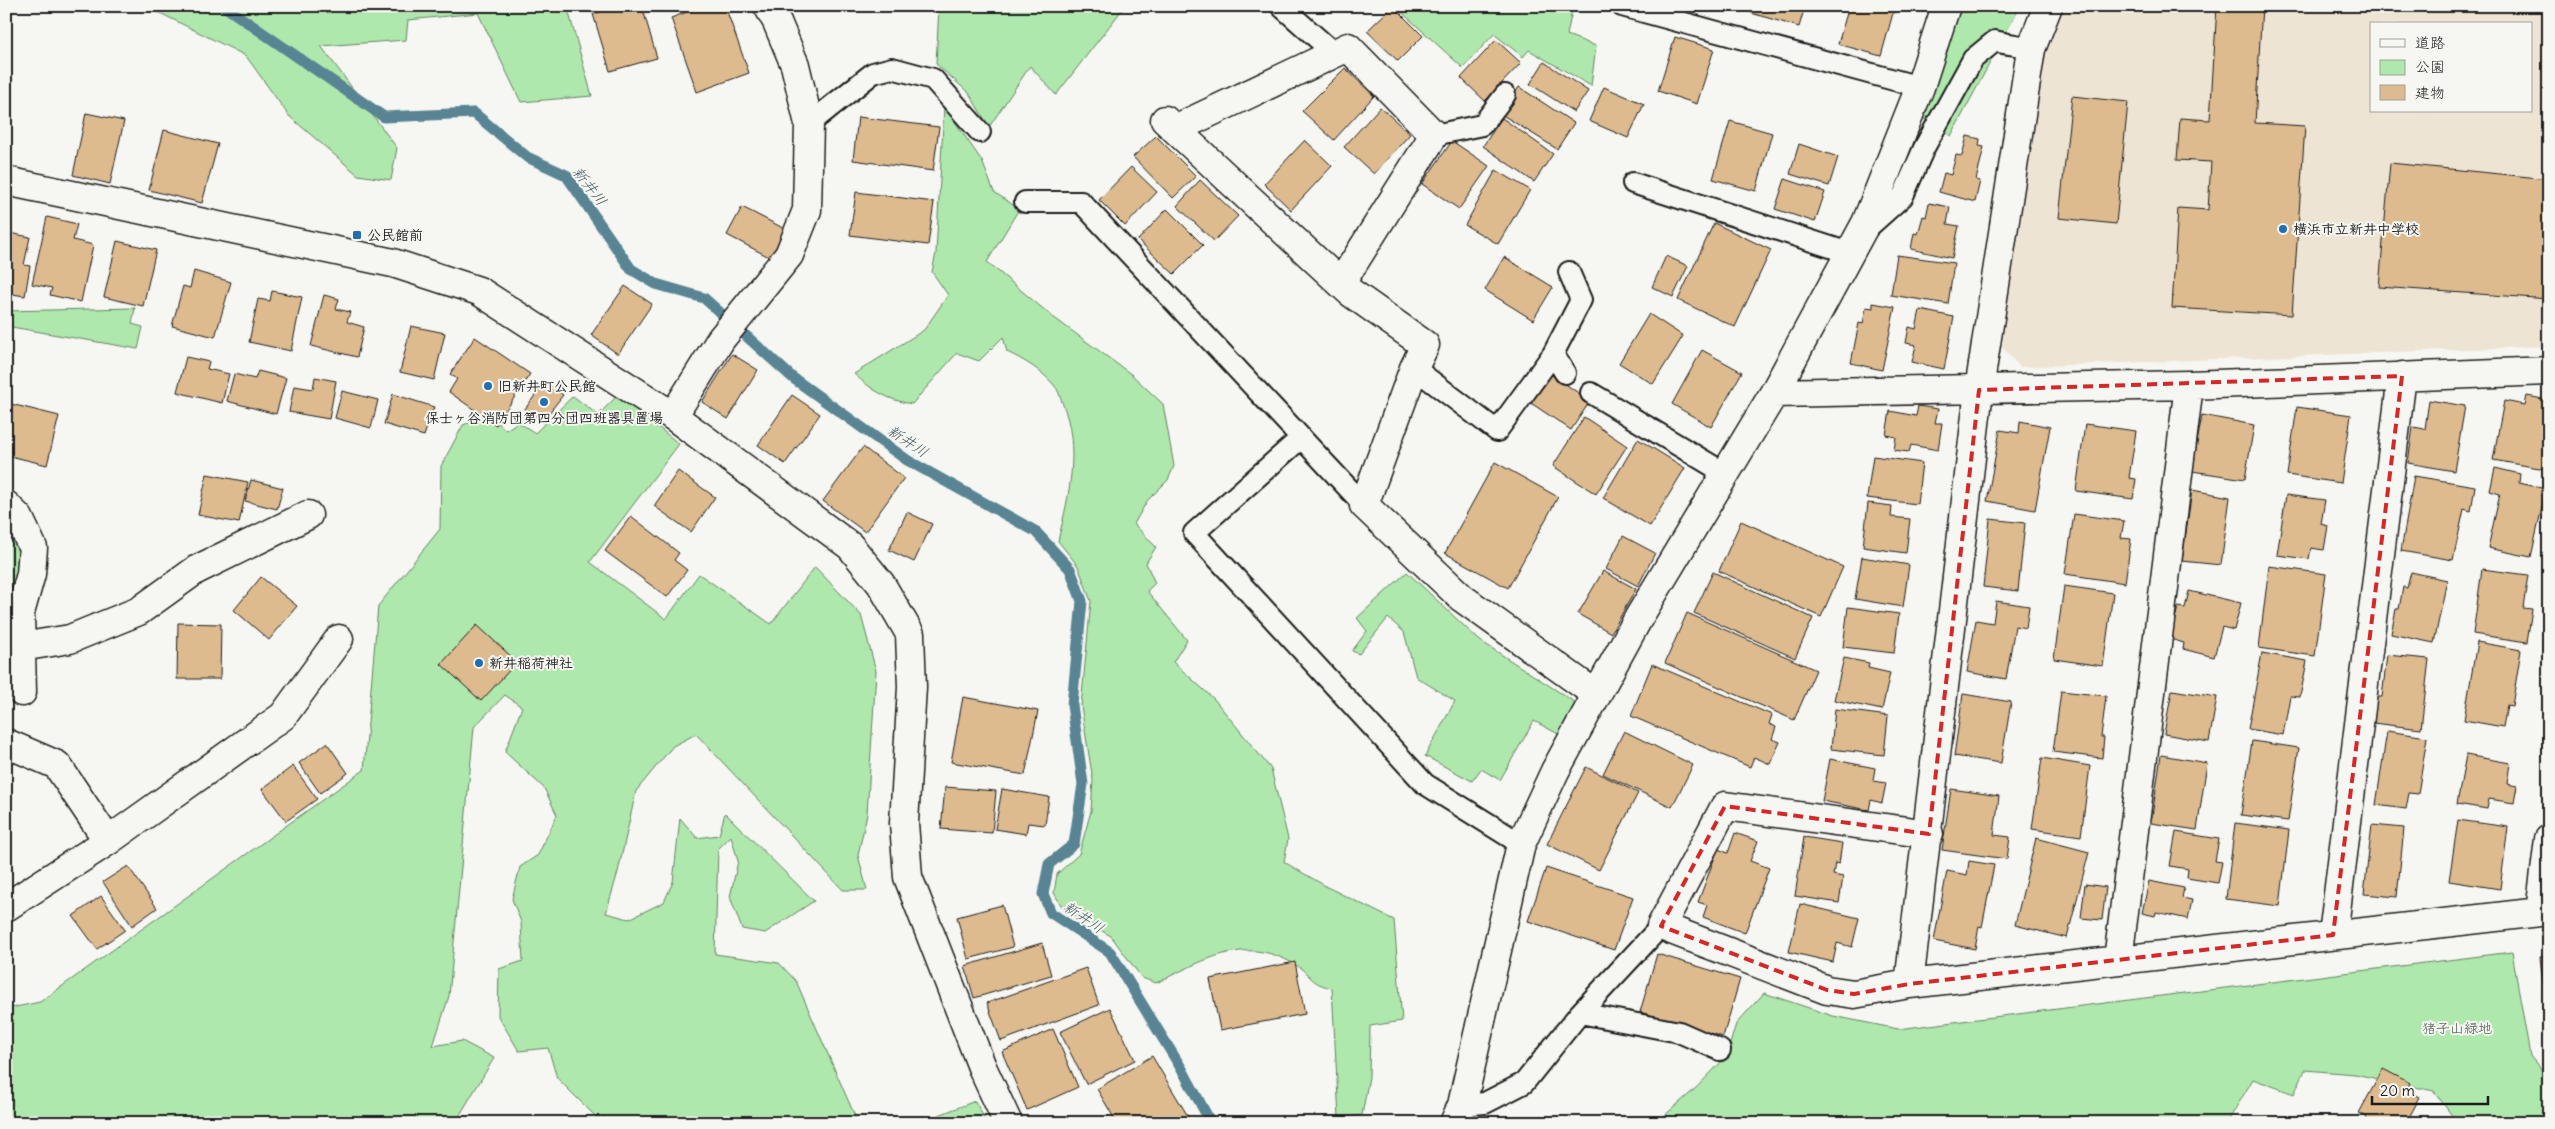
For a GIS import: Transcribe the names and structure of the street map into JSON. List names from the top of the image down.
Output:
{
  "water": ["新井川"],
  "parks": ["猪子山緑地"],
  "places": {
    "other": [
      "横浜市立新井中学校",
      "旧新井町公民館",
      "保士ヶ谷消防団第四分団四班器具置場",
      "新井稲荷神社"
    ],
    "transit": ["公民館前"]
  },
  "legend": ["道路", "公園", "建物"],
  "scale_bar": "20 m"
}
